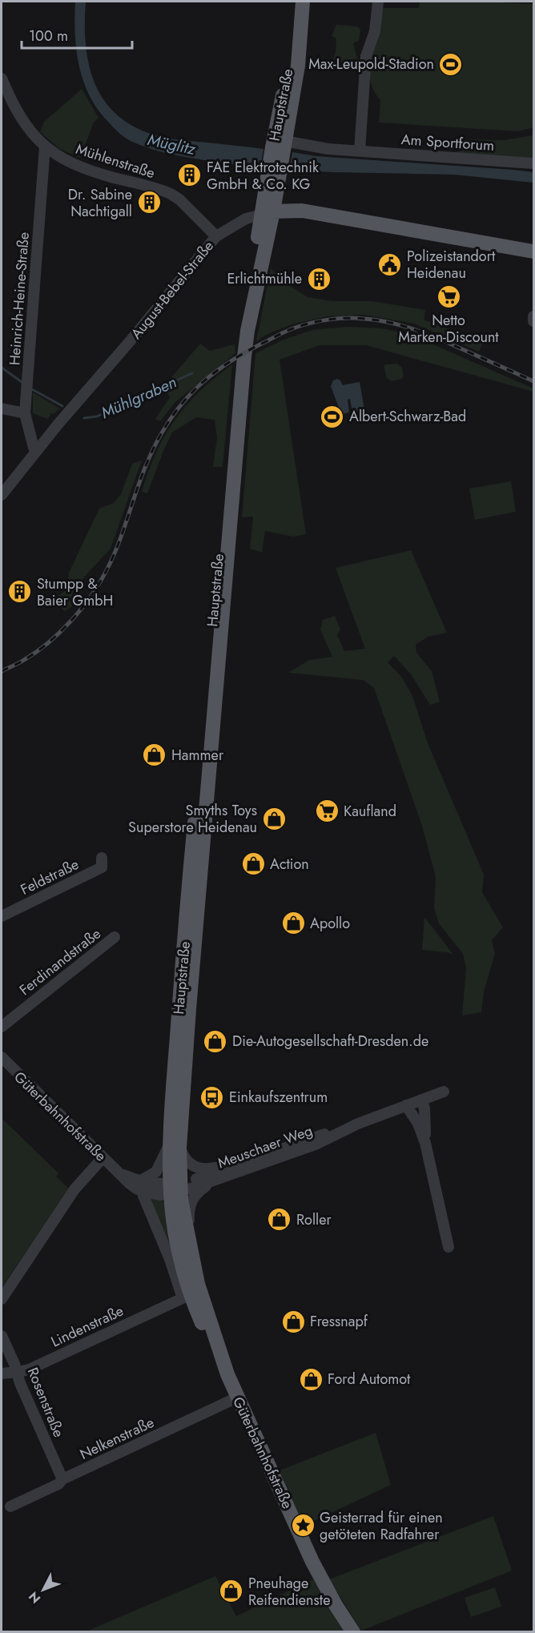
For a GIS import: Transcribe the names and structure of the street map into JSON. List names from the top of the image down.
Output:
{
  "streets": {
    "main road": ["Hauptstraße", "August-Bebel-Straße", "Güterbahnhofstraße"],
    "street": [
      "Am Sportforum",
      "Mühlenstraße",
      "Heinrich-Heine-Straße",
      "Feldstraße",
      "Ferdinandstraße",
      "Meuschaer Weg",
      "Lindenstraße",
      "Rosenstraße",
      "Nelkenstraße"
    ]
  },
  "crossings": [
    ["Hauptstraße", "Am Sportforum"],
    ["Hauptstraße", "August-Bebel-Straße"],
    ["Hauptstraße", "Güterbahnhofstraße"],
    ["Hauptstraße", "Meuschaer Weg"],
    ["Mühlenstraße", "August-Bebel-Straße"],
    ["Mühlenstraße", "Heinrich-Heine-Straße"],
    ["August-Bebel-Straße", "Heinrich-Heine-Straße"],
    ["Güterbahnhofstraße", "Meuschaer Weg"],
    ["Güterbahnhofstraße", "Lindenstraße"],
    ["Güterbahnhofstraße", "Nelkenstraße"],
    ["Lindenstraße", "Rosenstraße"],
    ["Rosenstraße", "Nelkenstraße"]
  ],
  "water": ["Müglitz", "Mühlgraben"],
  "places": {
    "sports": ["Max-Leupold-Stadion", "Albert-Schwarz-Bad"],
    "building": [
      "FAE Elektrotechnik GmbH & Co. KG",
      "Dr. Sabine Nachtigall",
      "Erlichtmühle",
      "Stumpp & Baier GmbH"
    ],
    "public building": ["Polizeistandort Heidenau"],
    "supermarket": ["Netto Marken-Discount", "Kaufland"],
    "shop": [
      "Hammer",
      "Smyths Toys Superstore Heidenau",
      "Action",
      "Apollo",
      "Die-Autogesellschaft-Dresden.de",
      "Roller",
      "Fressnapf",
      "Ford Automot",
      "Pneuhage Reifendienste"
    ],
    "bus stop": ["Einkaufszentrum"],
    "place": ["Geisterrad für einen getöteten Radfahrer"]
  },
  "scale_bar": "100 m",
  "north": "bottom left"
}
